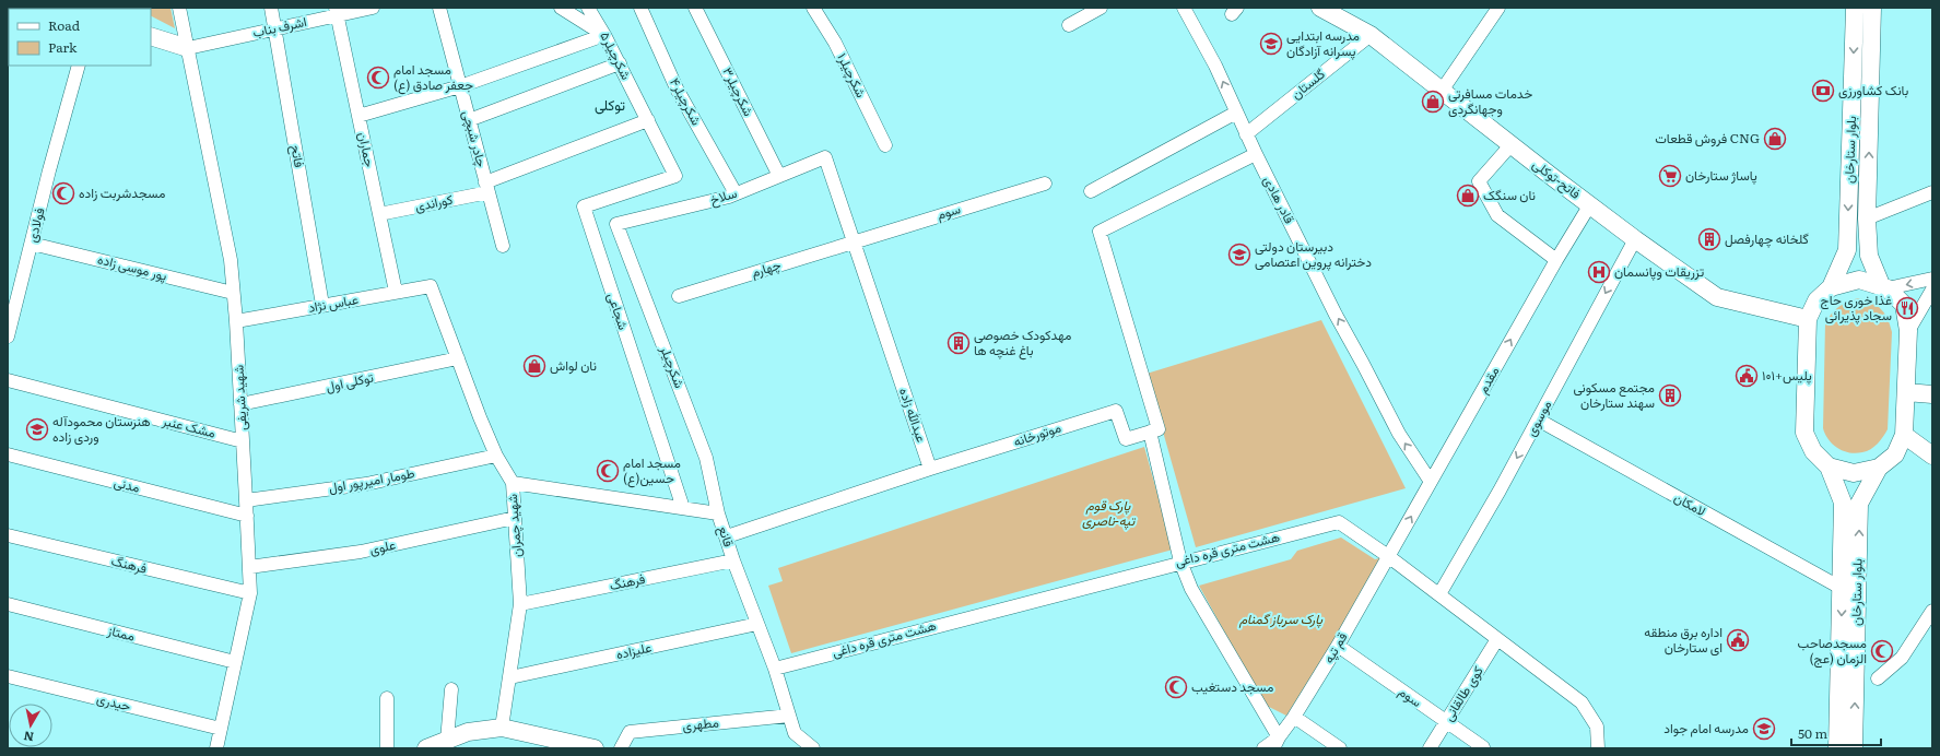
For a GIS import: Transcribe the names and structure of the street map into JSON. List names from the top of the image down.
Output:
{
  "streets": {
    "main road": ["بلوار ستارخان", "فاتح-توکلی"],
    "street": [
      "اشرف بناب",
      "شکرچیلر۵",
      "شکرچیلر۱",
      "گلستان",
      "شکرچیلر۳",
      "شکرچیلر۴",
      "چادر شبچی",
      "جماران",
      "فاتح",
      "سلاخ",
      "قادر هادی",
      "کوراندی",
      "سوم",
      "فولادی",
      "پور موسی زاده",
      "چهارم",
      "عباس نژاد",
      "شجاعی",
      "شکرچیلر",
      "مقدم",
      "توکلی اول",
      "شهید شریفى",
      "عبدالله زاده",
      "موسوی",
      "مشک عنبر",
      "موتورخانه",
      "طومار امیرپور اول",
      "مدنی",
      "لامکان",
      "شهید چمران",
      "قانع",
      "علوی",
      "هشت متری قره داغی",
      "فرهنگ",
      "ممتاز",
      "قم تپه",
      "علیزاده",
      "کوی طالقانی",
      "حیدری",
      "مطهری"
    ]
  },
  "crossings": [
    ["اشرف بناب", "جماران"],
    ["اشرف بناب", "فاتح"],
    ["اشرف بناب", "شهید شریفى"],
    ["شکرچیلر۵", "کوراندی"],
    ["شکرچیلر۵", "شجاعی"],
    ["گلستان", "فاتح-توکلی"],
    ["گلستان", "قادر هادی"],
    ["شکرچیلر۳", "سلاخ"],
    ["شکرچیلر۴", "سلاخ"],
    ["چادر شبچی", "کوراندی"],
    ["جماران", "کوراندی"],
    ["جماران", "عباس نژاد"],
    ["بلوار ستارخان", "لامکان"],
    ["فاتح", "عباس نژاد"],
    ["فاتح-توکلی", "مقدم"],
    ["فاتح-توکلی", "موسوی"],
    ["سلاخ", "شکرچیلر"],
    ["سلاخ", "عبدالله زاده"],
    ["قادر هادی", "مقدم"],
    ["سوم", "چهارم"],
    ["سوم", "عبدالله زاده"],
    ["سوم", "قم تپه"],
    ["سوم", "کوی طالقانی"],
    ["فولادی", "پور موسی زاده"],
    ["پور موسی زاده", "شهید شریفى"],
    ["چهارم", "عبدالله زاده"],
    ["عباس نژاد", "شهید شریفى"],
    ["عباس نژاد", "شهید چمران"],
    ["شجاعی", "قانع"],
    ["شکرچیلر", "قانع"],
    ["مقدم", "هشت متری قره داغی"],
    ["مقدم", "قم تپه"],
    ["توکلی اول", "شهید شریفى"],
    ["توکلی اول", "شهید چمران"],
    ["شهید شریفى", "مشک عنبر"],
    ["شهید شریفى", "طومار امیرپور اول"],
    ["شهید شریفى", "مدنی"],
    ["شهید شریفى", "علوی"],
    ["شهید شریفى", "فرهنگ"],
    ["شهید شریفى", "ممتاز"],
    ["شهید شریفى", "حیدری"],
    ["عبدالله زاده", "موتورخانه"],
    ["موسوی", "لامکان"],
    ["موسوی", "هشت متری قره داغی"],
    ["طومار امیرپور اول", "شهید چمران"],
    ["شهید چمران", "قانع"],
    ["شهید چمران", "علوی"],
    ["شهید چمران", "فرهنگ"],
    ["شهید چمران", "علیزاده"],
    ["قانع", "هشت متری قره داغی"],
    ["قانع", "فرهنگ"],
    ["قانع", "علیزاده"],
    ["قانع", "مطهری"],
    ["هشت متری قره داغی", "قم تپه"],
    ["هشت متری قره داغی", "کوی طالقانی"]
  ],
  "one_way": ["قادر هادی", "مقدم", "موسوی"],
  "districts": ["توکلی"],
  "parks": ["پارک قوم تپه-ناصری", "پارک سرباز گمنام"],
  "places": {
    "school or university": [
      "مدرسه ابتدایی پسرانه آزادگان",
      "دبیرستان دولتی دخترانه پروین اعتصامی",
      "هنرستان محمودآله وردی زاده",
      "مدرسه امام جواد"
    ],
    "mosque": [
      "مسجد امام جعفر صادق (ع)",
      "مسجدشربت زاده",
      "مسجد امام حسین(ع)",
      "مسجدصاحب الزمان (عج)",
      "مسجد دستغیب"
    ],
    "bank": ["بانک کشاورزی"],
    "shop": [
      "خدمات مسافرتی وجهانگردی",
      "فروش قطعات CNG",
      "نان سنگک",
      "نان لواش"
    ],
    "supermarket": ["پاساژ ستارخان"],
    "building": ["گلخانه چهارفصل", "مهدکودک خصوصی باغ غنچه ها", "مجتمع مسکونی سهند ستارخان"],
    "hospital": ["تزریقات وپانسمان"],
    "restaurant": ["غذا خوری حاج سجاد پذیرائی"],
    "public building": ["پلیس+۱۰۱", "اداره برق منطقه ای ستارخان"]
  },
  "legend": ["Road", "Park"],
  "scale_bar": "50 m",
  "north": "bottom"
}
